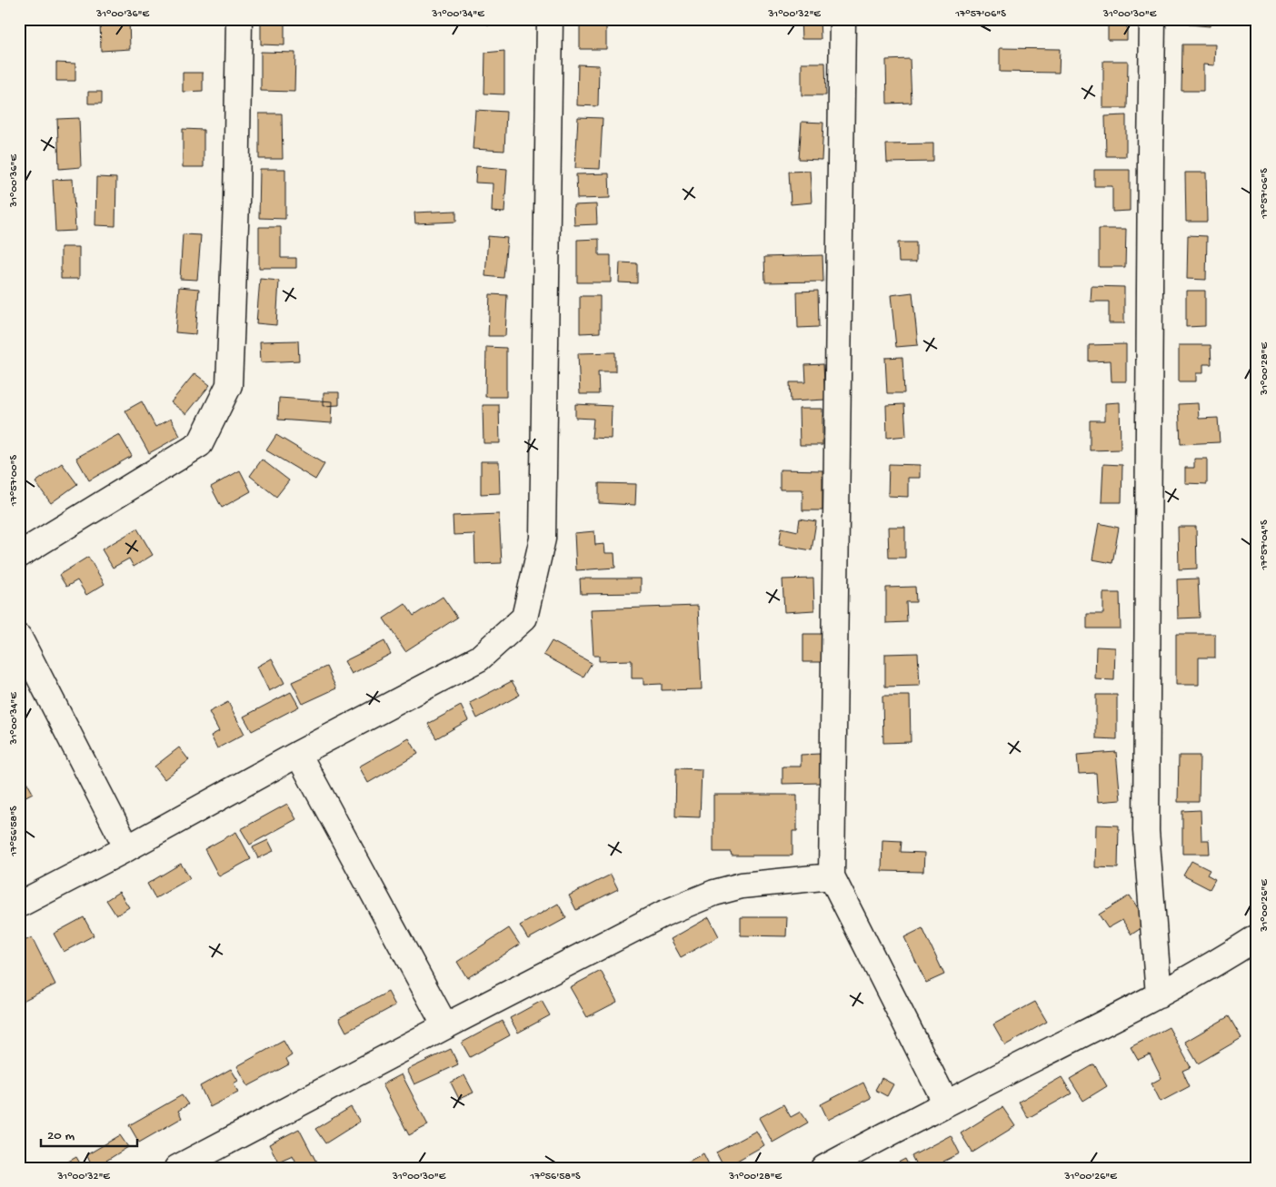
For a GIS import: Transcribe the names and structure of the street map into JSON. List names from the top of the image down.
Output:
{
  "scale_bar": "20 m",
  "coordinates": [
    "31°00'36\"E",
    "31°00'34\"E",
    "31°00'32\"E",
    "17°57'06\"S",
    "31°00'30\"E",
    "31°00'28\"E",
    "17°57'00\"S",
    "17°57'04\"S",
    "17°56'58\"S",
    "31°00'26\"E"
  ]
}
